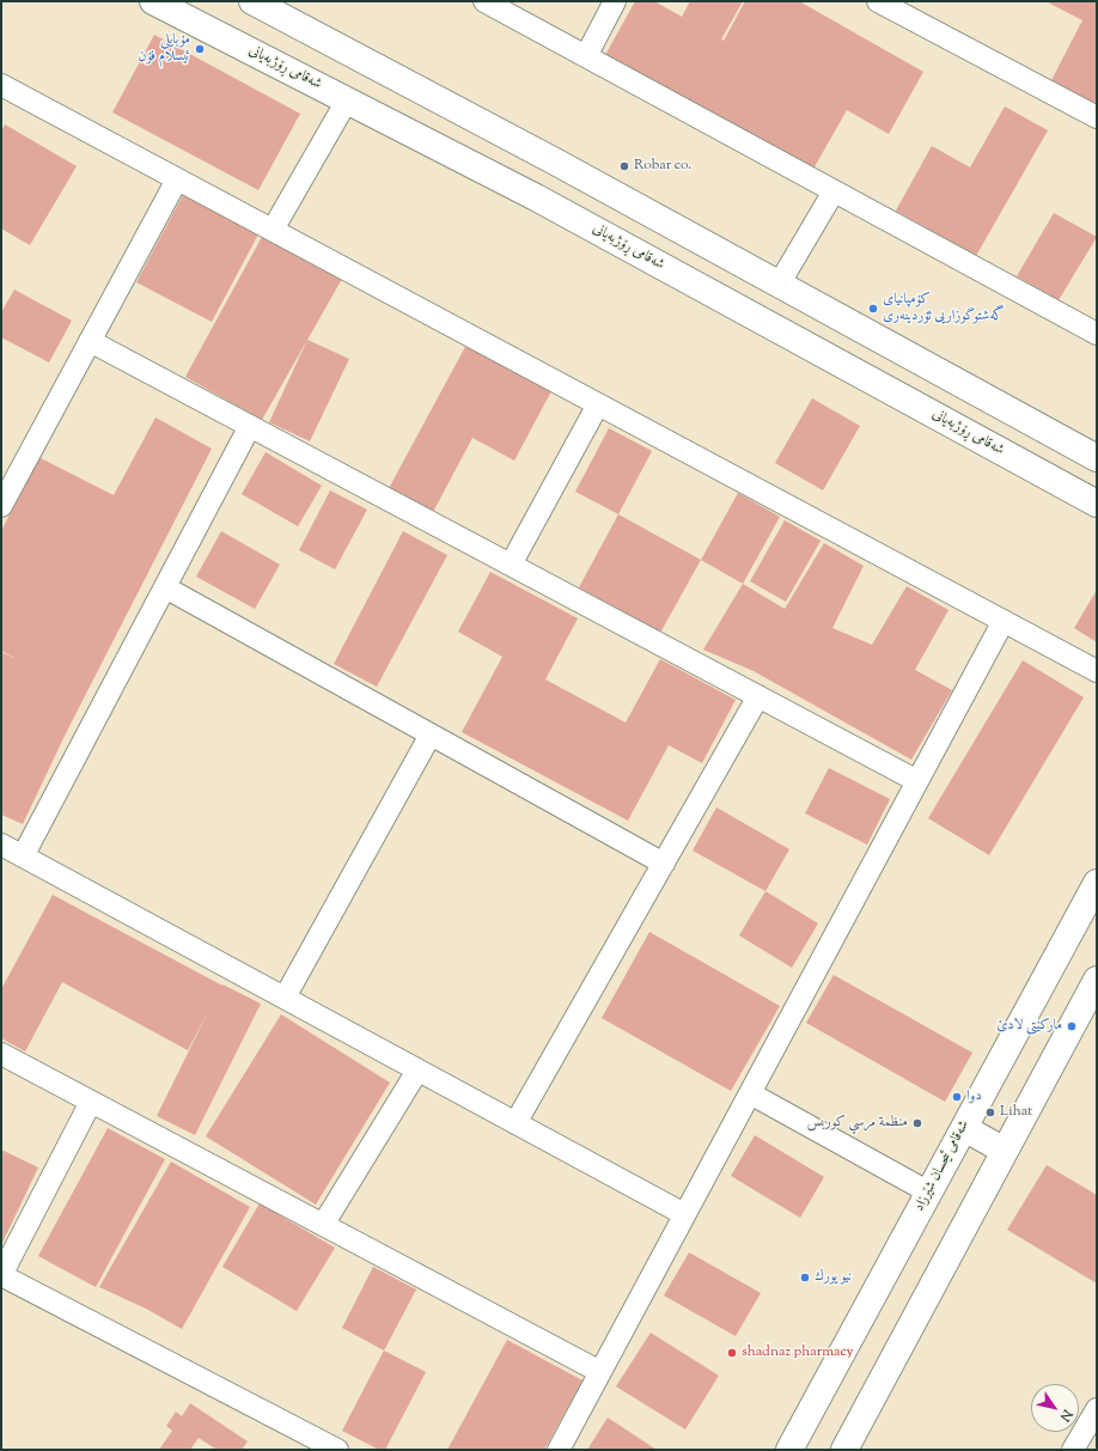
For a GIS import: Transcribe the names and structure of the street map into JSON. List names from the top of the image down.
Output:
{
  "streets": {
    "street": ["شەقامی ڕۆژبەیانی", "شەقامی ئیحسان شێرزاد"]
  },
  "places": [
    "مۆبایلی ئیسلام فۆن",
    "Robar co.",
    "کۆمپانیای گەشتوگوزاریی ئۆردینەری",
    "مارکێتی لادێ",
    "دوا",
    "Lihat",
    "منظمة مرسي كوربس",
    "نيو يورك",
    "shadnaz pharmacy"
  ],
  "north": "bottom right"
}
